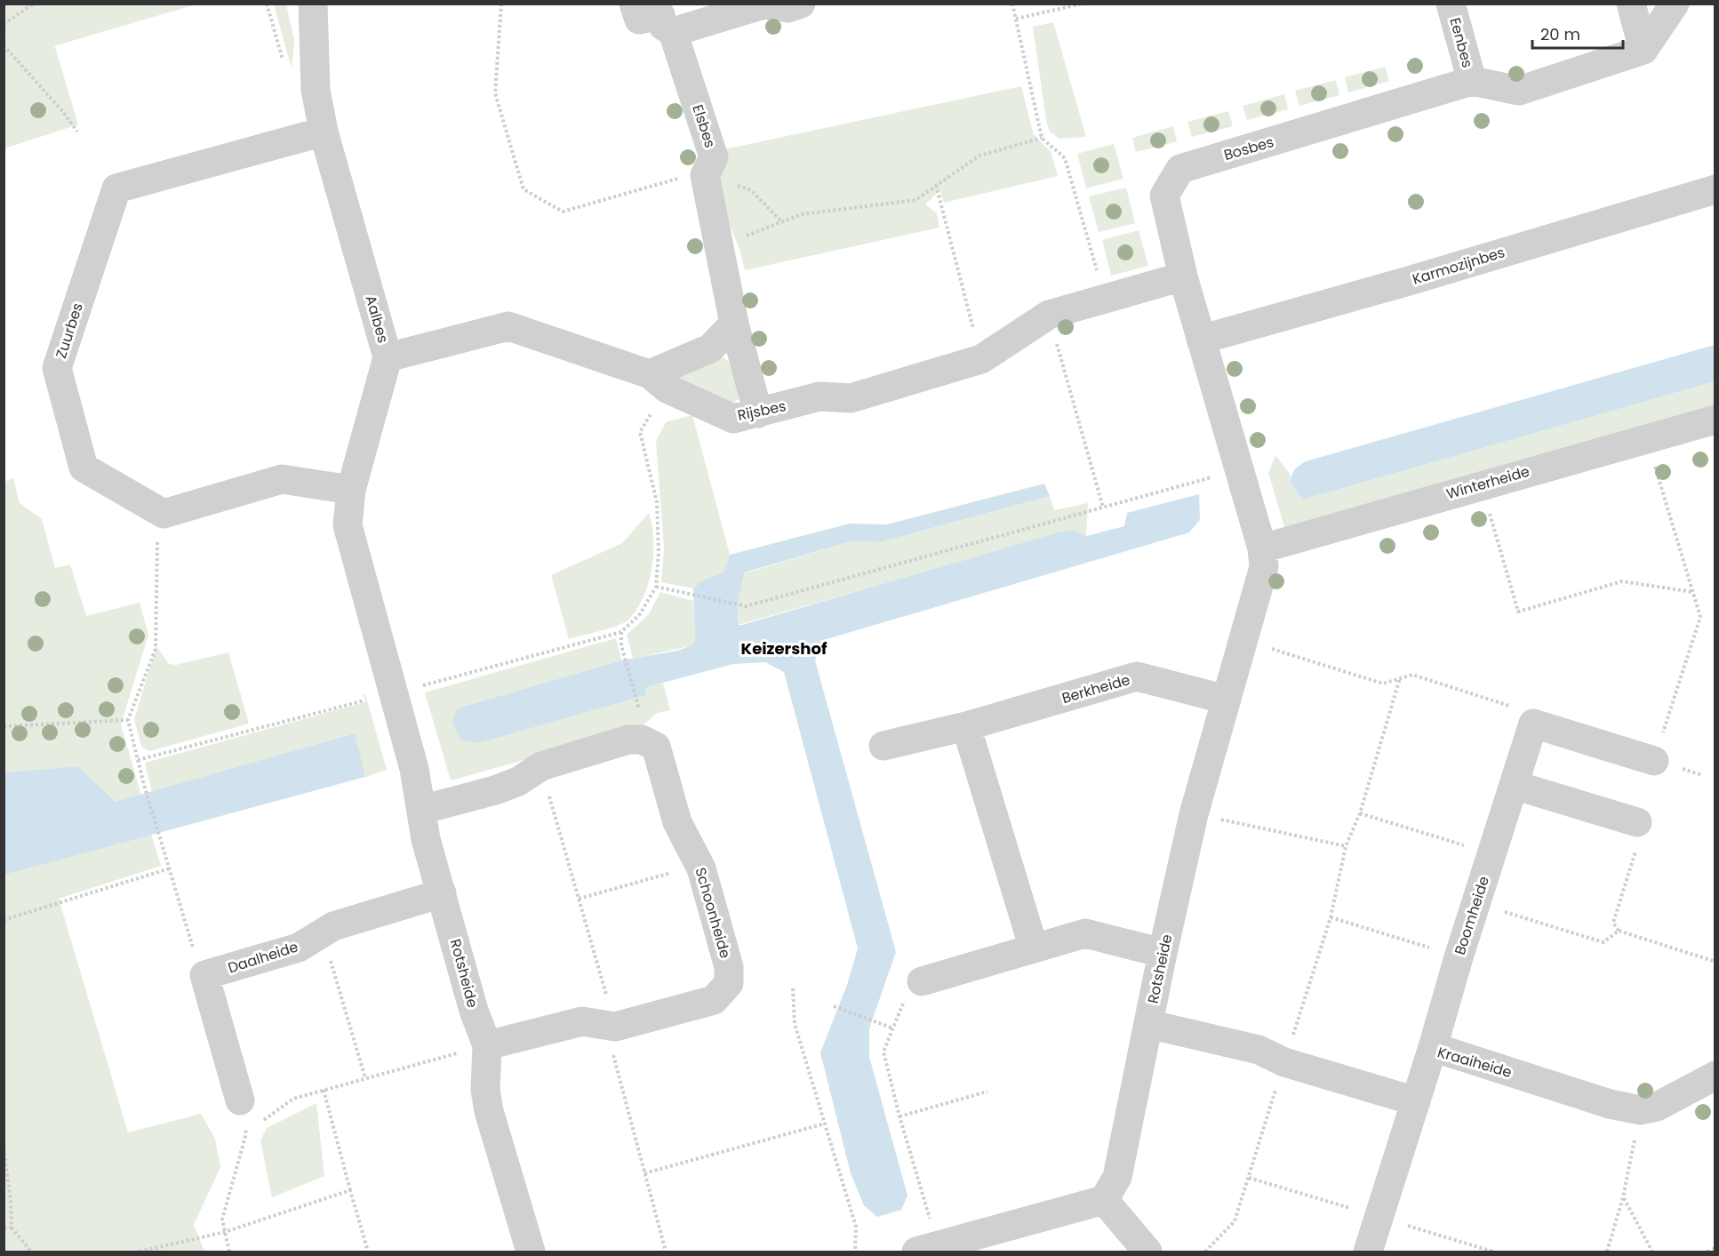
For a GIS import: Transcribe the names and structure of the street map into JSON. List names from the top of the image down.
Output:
{
  "streets": {
    "street": [
      "Eenbes",
      "Elsbes",
      "Bosbes",
      "Karmozijnbes",
      "Aalbes",
      "Zuurbes",
      "Rijsbes",
      "Winterheide",
      "Berkheide",
      "Schoonheide",
      "Boomheide",
      "Daalheide",
      "Rotsheide",
      "Kraaiheide"
    ]
  },
  "crossings": [
    ["Eenbes", "Bosbes"],
    ["Elsbes", "Rijsbes"],
    ["Bosbes", "Karmozijnbes"],
    ["Bosbes", "Rijsbes"],
    ["Bosbes", "Winterheide"],
    ["Bosbes", "Rotsheide"],
    ["Aalbes", "Zuurbes"],
    ["Aalbes", "Rijsbes"],
    ["Aalbes", "Rotsheide"],
    ["Winterheide", "Rotsheide"],
    ["Berkheide", "Rotsheide"],
    ["Schoonheide", "Rotsheide"],
    ["Boomheide", "Kraaiheide"],
    ["Daalheide", "Rotsheide"]
  ],
  "districts": ["Keizershof"],
  "scale_bar": "20 m"
}
